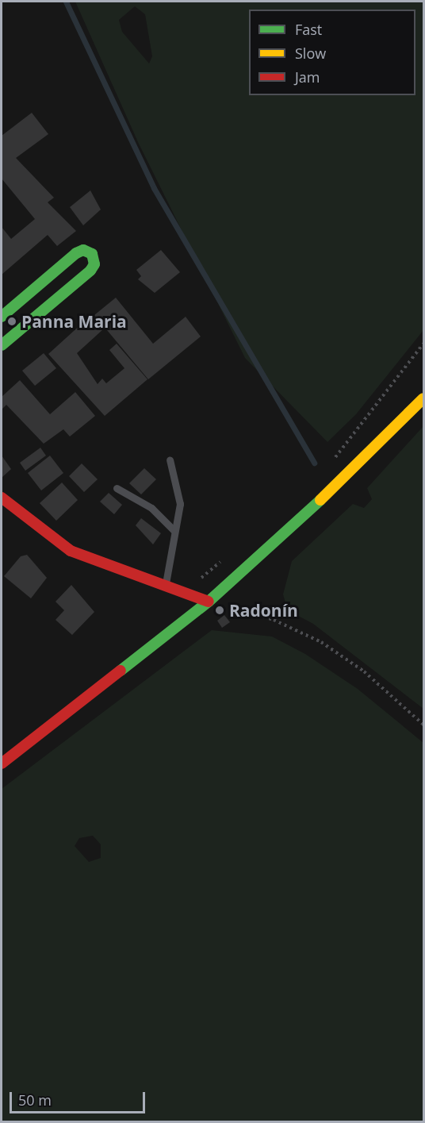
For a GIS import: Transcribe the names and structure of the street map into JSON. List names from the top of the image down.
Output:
{
  "places": ["Panna Maria", "Radonín"],
  "legend": ["Fast", "Slow", "Jam"],
  "scale_bar": "50 m"
}
